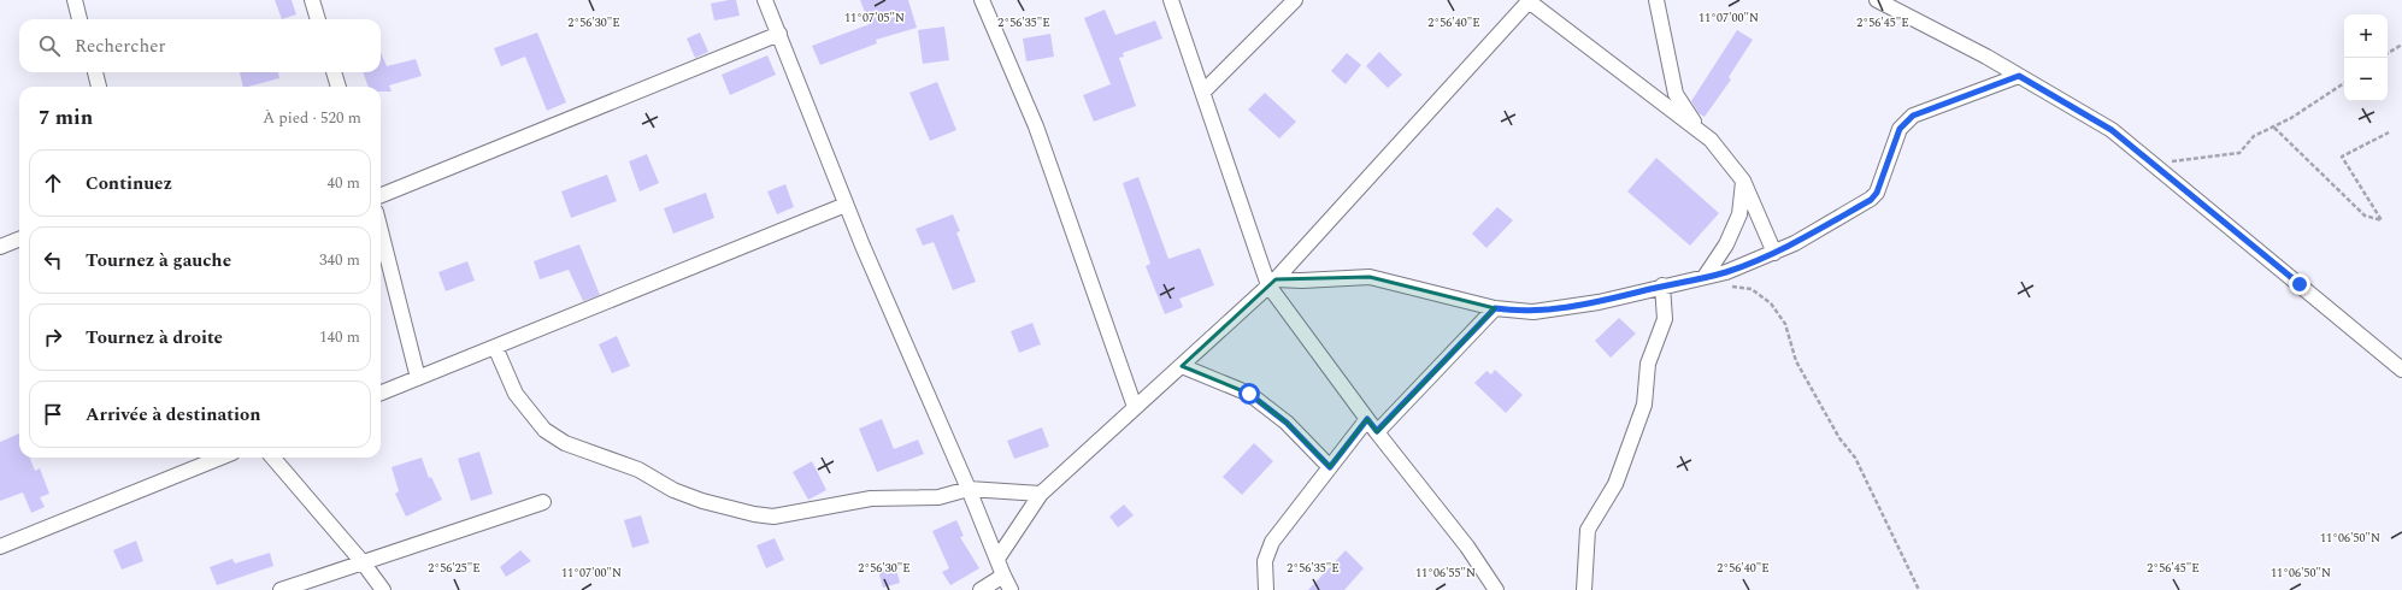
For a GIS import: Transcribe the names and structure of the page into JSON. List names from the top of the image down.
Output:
{
  "page": {
    "map_buttons": ["+", "−"],
    "search": "Rechercher",
    "heading": ["7 min", "À pied · 520 m"],
    "list": [
      ["Continuez", "40 m"],
      ["Tournez à gauche", "340 m"],
      ["Tournez à droite", "140 m"],
      "Arrivée à destination"
    ]
  },
  "coordinates": [
    "11°07'05\"N",
    "11°07'00\"N",
    "2°56'30\"E",
    "2°56'35\"E",
    "2°56'40\"E",
    "2°56'45\"E",
    "11°06'50\"N",
    "2°56'25\"E",
    "11°06'55\"N"
  ]
}
